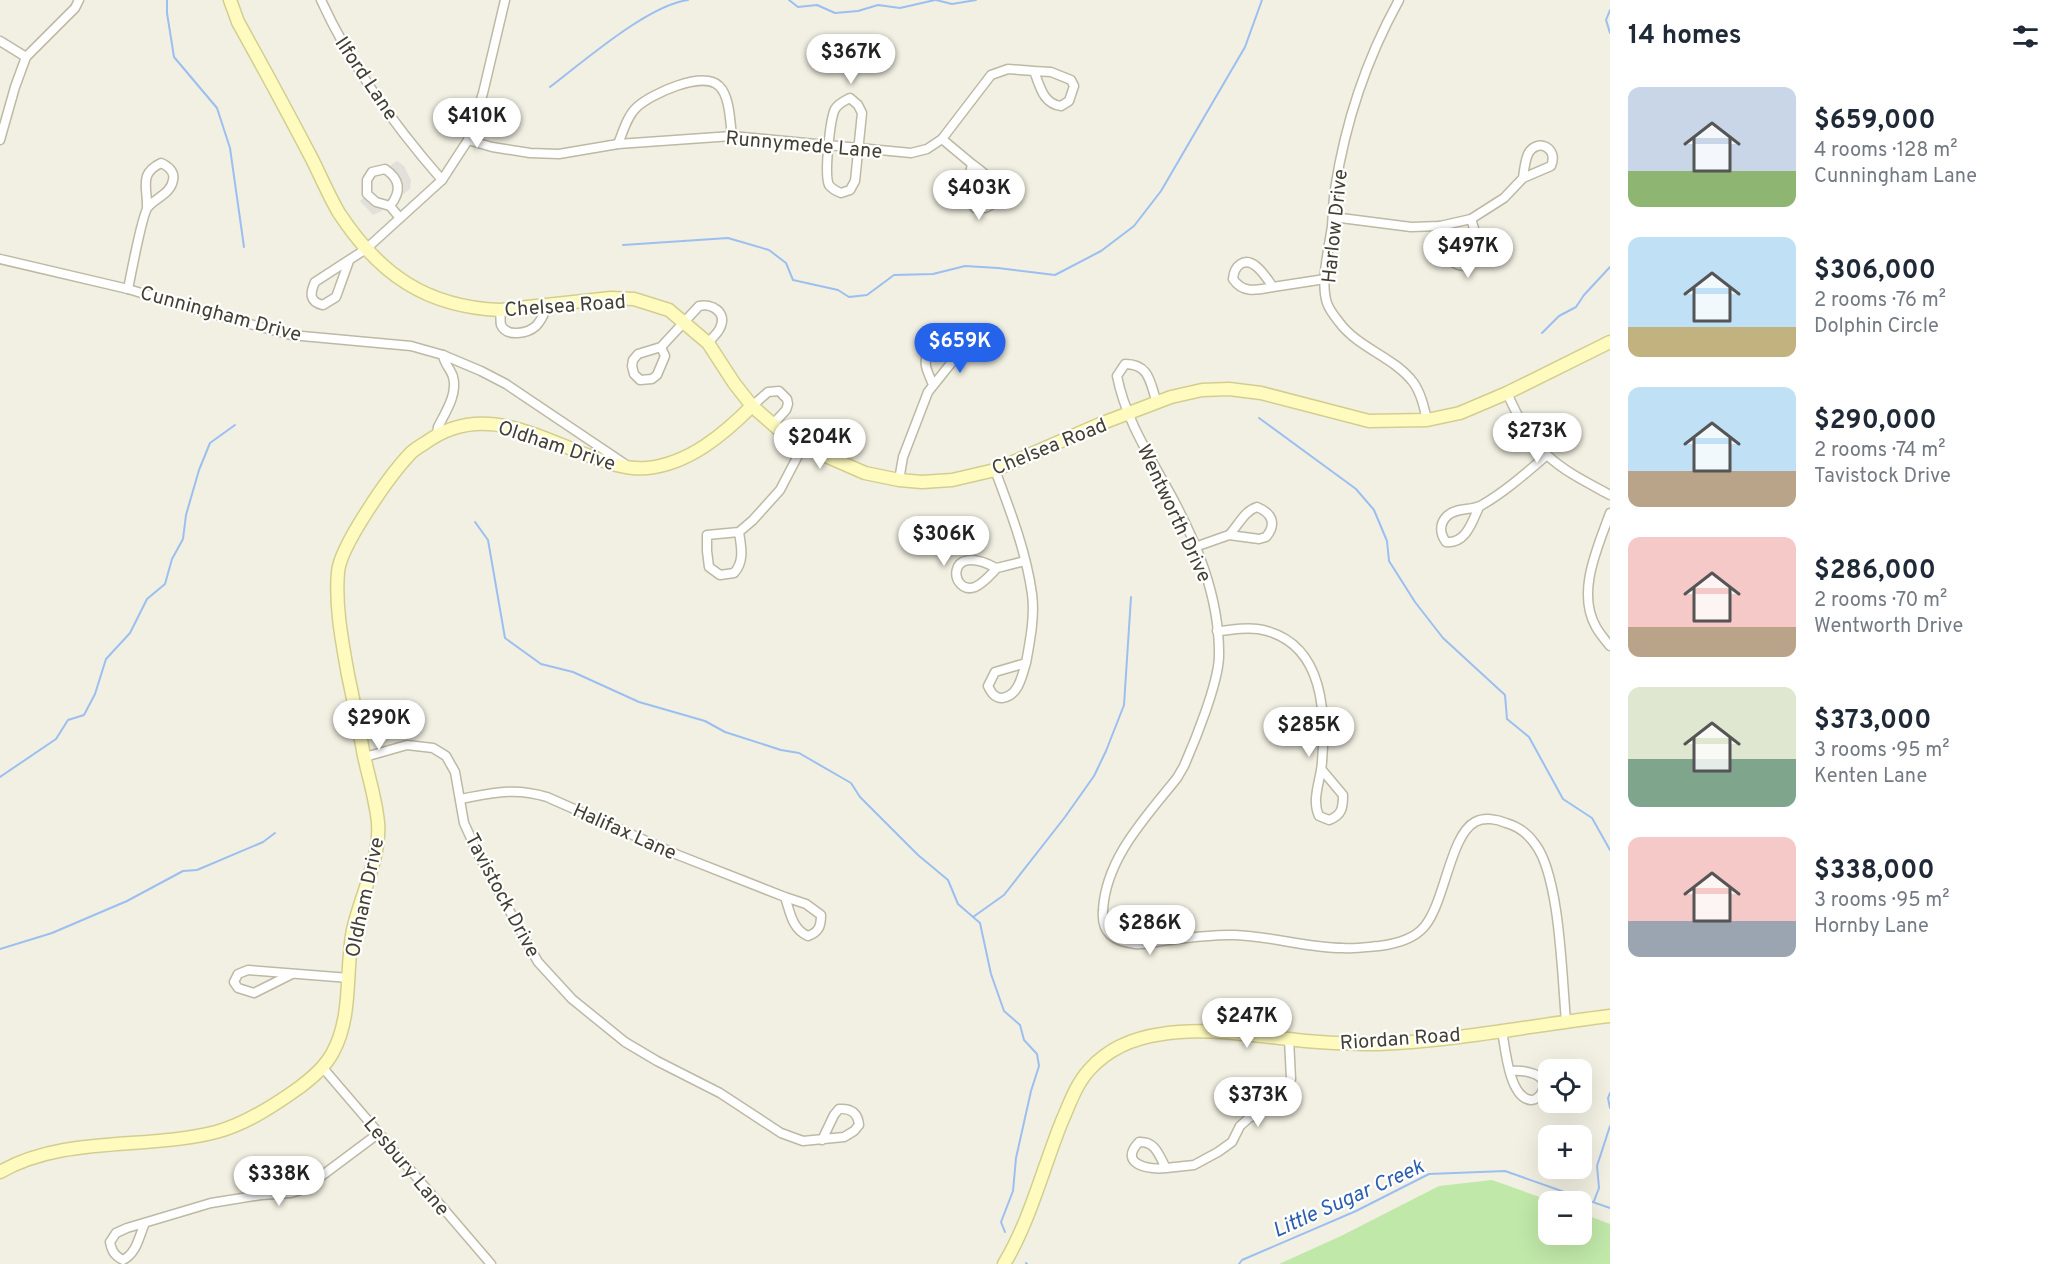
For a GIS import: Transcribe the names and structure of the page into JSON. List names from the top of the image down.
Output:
{
  "streets": {
    "street": [
      "Ilford Lane",
      "Runnymede Lane",
      "Harlow Drive",
      "Chelsea Road",
      "Cunningham Drive",
      "Oldham Drive",
      "Wentworth Drive",
      "Halifax Lane",
      "Tavistock Drive",
      "Riordan Road",
      "Lesbury Lane"
    ]
  },
  "crossings": [
    ["Harlow Drive", "Chelsea Road"],
    ["Chelsea Road", "Oldham Drive"],
    ["Chelsea Road", "Wentworth Drive"],
    ["Cunningham Drive", "Oldham Drive"],
    ["Oldham Drive", "Tavistock Drive"],
    ["Oldham Drive", "Lesbury Lane"],
    ["Wentworth Drive", "Riordan Road"],
    ["Halifax Lane", "Tavistock Drive"]
  ],
  "water": ["Little Sugar Creek"],
  "page": {
    "heading": "14 homes",
    "price": [
      "$367K",
      "$410K",
      "$403K",
      "$497K",
      "$659K",
      "$273K",
      "$204K",
      "$306K",
      "$290K",
      "$285K",
      "$286K",
      "$247K",
      "$373K",
      "$338K"
    ],
    "list": [
      {
        "name": "$659,000",
        "note": "4 rooms · 128 m² · Cunningham Lane"
      },
      {
        "name": "$306,000",
        "note": "2 rooms · 76 m² · Dolphin Circle"
      },
      {
        "name": "$290,000",
        "note": "2 rooms · 74 m² · Tavistock Drive"
      },
      {
        "name": "$286,000",
        "note": "2 rooms · 70 m² · Wentworth Drive"
      },
      {
        "name": "$373,000",
        "note": "3 rooms · 95 m² · Kenten Lane"
      },
      {
        "name": "$338,000",
        "note": "3 rooms · 95 m² · Hornby Lane"
      }
    ],
    "map_buttons": ["+", "−"]
  }
}
